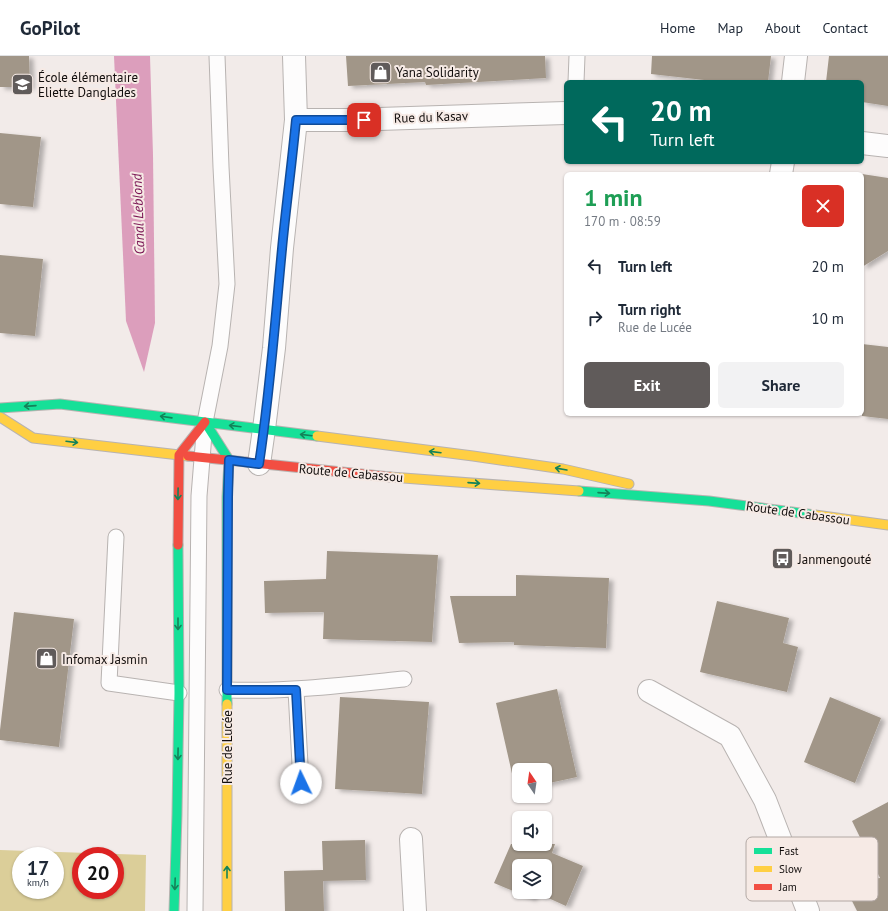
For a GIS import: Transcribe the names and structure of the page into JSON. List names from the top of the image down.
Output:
{
  "streets": {
    "main road": ["Route de Cabassou", "Rue de Lucée"],
    "street": ["Rue du Kasav"]
  },
  "crossings": [
    ["Route de Cabassou", "Rue de Lucée"]
  ],
  "water": ["Canal Leblond"],
  "places": {
    "shop": ["Yana Solidarity", "Infomax Jasmin"],
    "school or university": ["École élémentaire Eliette Danglades"],
    "bus stop": ["Janmengouté"]
  },
  "legend": ["Fast", "Slow", "Jam"],
  "north": "top",
  "page": {
    "header": "GoPilot",
    "nav": [
      "Home",
      "Map",
      "About",
      "Contact"
    ],
    "turn": ["20 m", "Turn left"],
    "heading": ["1 min", "170 m · 08:59"],
    "list": [
      {
        "name": "Turn left",
        "value": "20 m"
      },
      {
        "name": "Turn right",
        "note": "Rue de Lucée",
        "value": "10 m"
      }
    ],
    "buttons": ["Exit", "Share"],
    "speed": "17 km/h",
    "limit": "20"
  }
}
